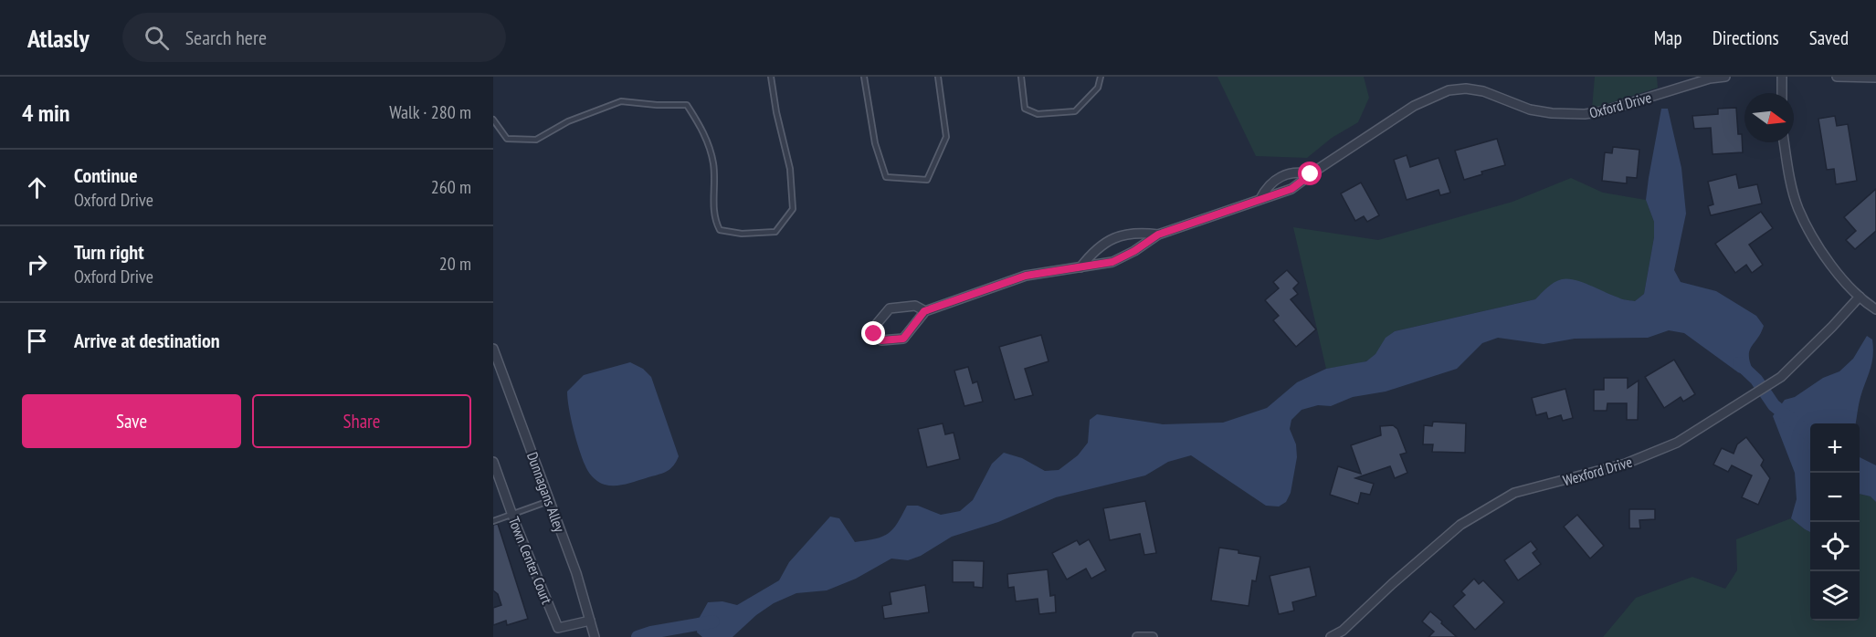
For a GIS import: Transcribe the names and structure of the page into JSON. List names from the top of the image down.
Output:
{
  "streets": {
    "street": [
      "Oxford Drive",
      "Wexford Drive",
      "Dunnagans Alley",
      "Town Center Court"
    ]
  },
  "crossings": [
    ["Dunnagans Alley", "Town Center Court"]
  ],
  "north": "right",
  "page": {
    "header": "Atlasly",
    "search": "Search here",
    "nav": ["Map", "Directions", "Saved"],
    "heading": ["4 min", "Walk · 280 m"],
    "list": [
      ["Continue", "Oxford Drive", "260 m"],
      ["Turn right", "Oxford Drive", "20 m"],
      "Arrive at destination"
    ],
    "buttons": ["Save", "Share"],
    "map_buttons": ["+", "−"]
  }
}
